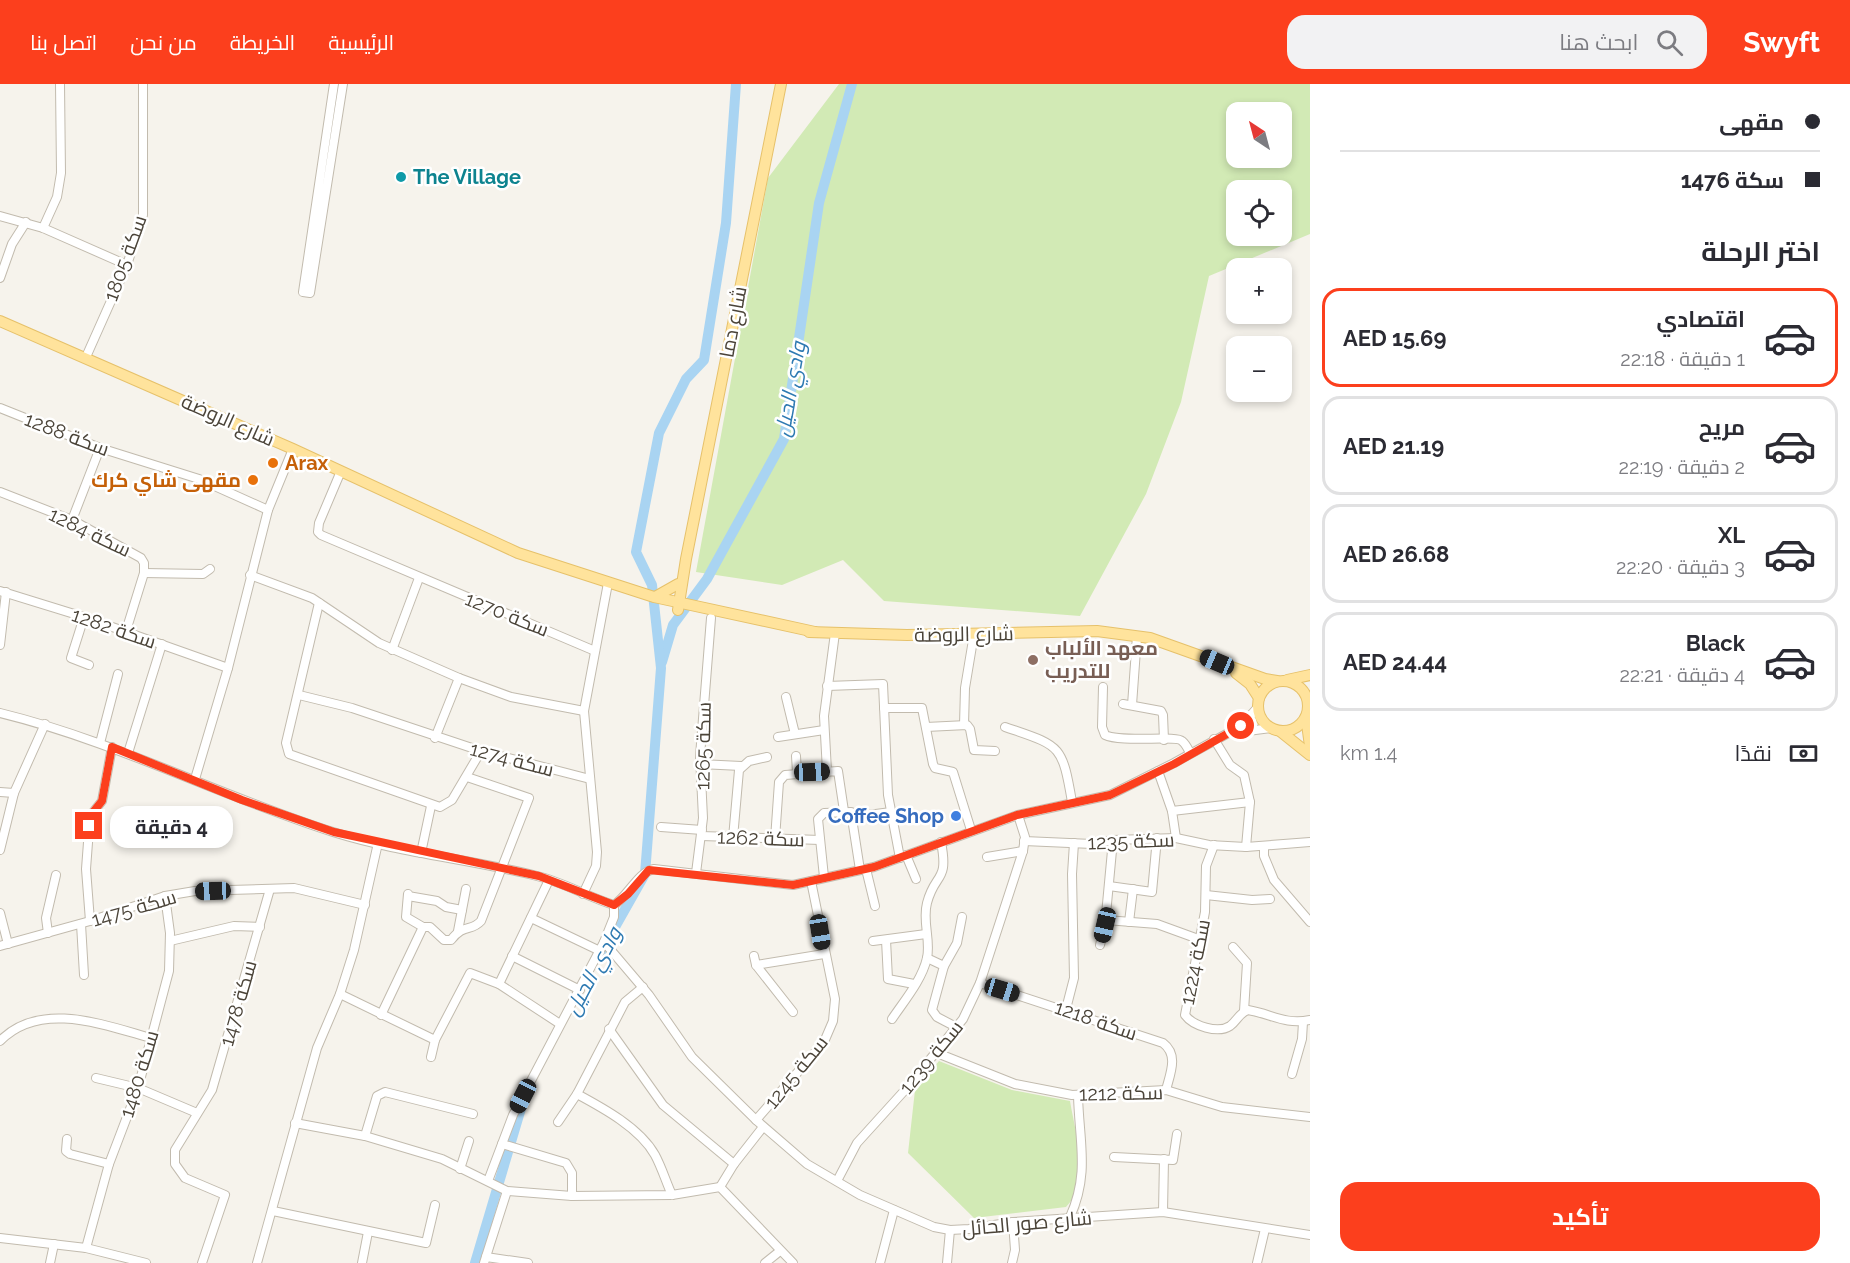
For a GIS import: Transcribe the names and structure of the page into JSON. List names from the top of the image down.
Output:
{
  "streets": {
    "main road": ["شارع دما", "شارع الروضة"],
    "street": [
      "سكة 1805",
      "سكة 1288",
      "سكة 1284",
      "سكة 1270",
      "سكة 1282",
      "سكة 1265",
      "سكة 1274",
      "سكة 1262",
      "سكة 1235",
      "سكة 1475",
      "سكة 1224",
      "سكة 1478",
      "سكة 1218",
      "سكة 1239",
      "سكة 1245",
      "سكة 1480",
      "سكة 1212",
      "شارع صور الحائل"
    ]
  },
  "crossings": [
    ["سكة 1805", "شارع الروضة"],
    ["شارع دما", "شارع الروضة"],
    ["شارع الروضة", "سكة 1270"],
    ["شارع الروضة", "سكة 1265"],
    ["سكة 1284", "سكة 1282"],
    ["سكة 1265", "سكة 1262"],
    ["سكة 1235", "سكة 1224"],
    ["سكة 1235", "سكة 1239"],
    ["سكة 1475", "سكة 1478"],
    ["سكة 1475", "سكة 1480"],
    ["سكة 1218", "سكة 1239"],
    ["سكة 1218", "سكة 1212"],
    ["سكة 1239", "سكة 1212"],
    ["سكة 1239", "شارع صور الحائل"],
    ["سكة 1245", "شارع صور الحائل"]
  ],
  "water": ["وادي الحيل"],
  "places": [
    "The Village",
    "Arax",
    "مقهى شاي كرك",
    "معهد الألباب للتدريب",
    "Coffee Shop"
  ],
  "north": "top left",
  "page": {
    "header": "Swyft",
    "search": "ابحث هنا",
    "nav": [
      "الرئيسية",
      "الخريطة",
      "من نحن",
      "اتصل بنا"
    ],
    "banner": ["مقهى", "سكة 1476"],
    "map_buttons": ["+", "−"],
    "heading": "اختر الرحلة",
    "list": [
      {
        "name": "اقتصادي",
        "note": "1 دقيقة · 22:18",
        "value": "AED 15.69"
      },
      {
        "name": "مريح",
        "note": "2 دقيقة · 22:19",
        "value": "AED 21.19"
      },
      {
        "name": "XL",
        "note": "3 دقيقة · 22:20",
        "value": "AED 26.68"
      },
      {
        "name": "Black",
        "note": "4 دقيقة · 22:21",
        "value": "AED 24.44"
      }
    ],
    "pay": ["نقدًا", "1.4 km"],
    "bubble": "4 دقيقة",
    "buttons": "تأكيد"
  }
}
